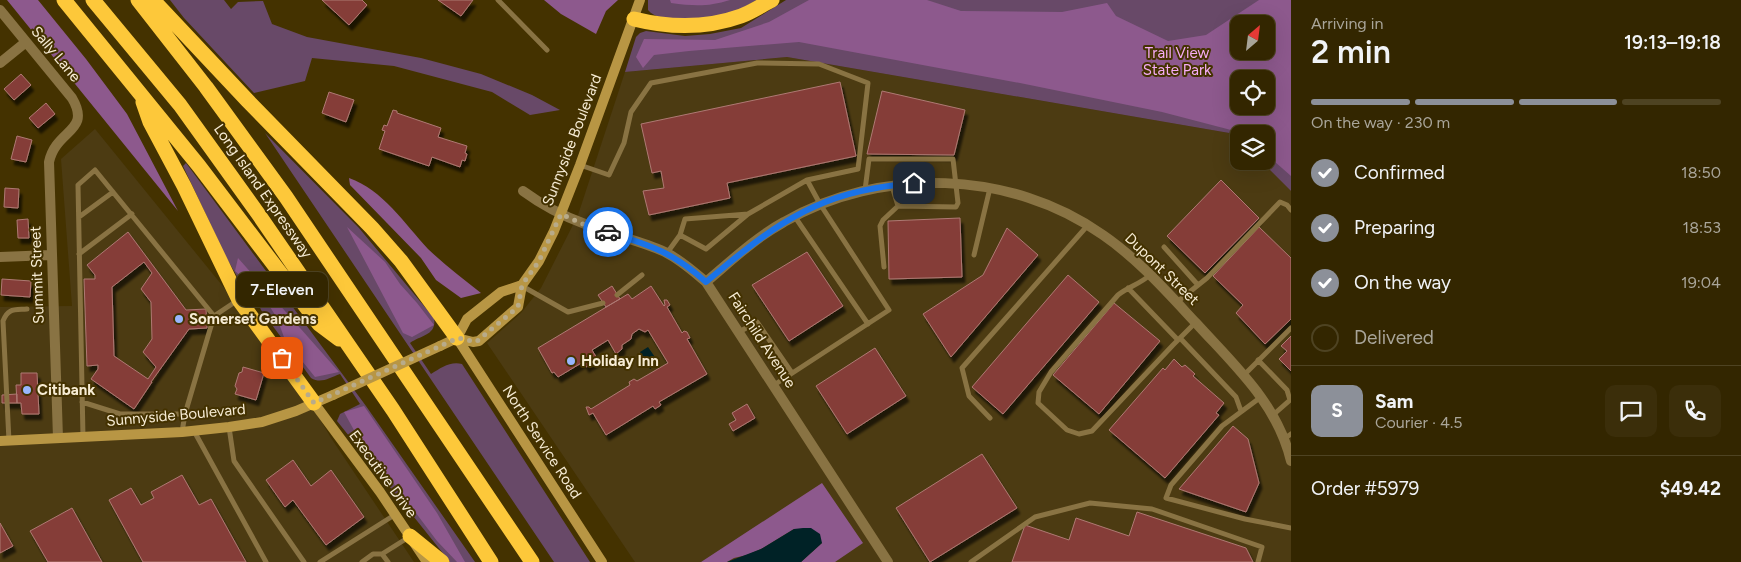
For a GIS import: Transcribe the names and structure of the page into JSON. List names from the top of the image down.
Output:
{
  "streets": {
    "highway": ["Long Island Expressway"],
    "main road": ["Sunnyside Boulevard", "North Service Road", "Executive Drive"],
    "street": [
      "Sally Lane",
      "Dupont Street",
      "Summit Street",
      "Fairchild Avenue"
    ]
  },
  "crossings": [
    ["Sally Lane", "Summit Street"],
    ["Sunnyside Boulevard", "Summit Street"],
    ["Sunnyside Boulevard", "Fairchild Avenue"],
    ["Sunnyside Boulevard", "North Service Road"],
    ["Sunnyside Boulevard", "Executive Drive"],
    ["Dupont Street", "Fairchild Avenue"]
  ],
  "parks": ["Trail View State Park"],
  "places": [
    "Somerset Gardens",
    "7-Eleven",
    "Holiday Inn",
    "Citibank"
  ],
  "north": "top right",
  "page": {
    "heading": ["2 min", "Arriving in", "19:13–19:18"],
    "panel": [
      "Sam",
      "Courier · 4.5",
      "Order #5979",
      "$49.42"
    ],
    "bar": "On the way · 230 m",
    "list": [
      ["Confirmed", "18:50"],
      ["Preparing", "18:53"],
      ["On the way", "19:04"],
      "Delivered"
    ],
    "bubble": "7-Eleven",
    "round": "S"
  }
}
